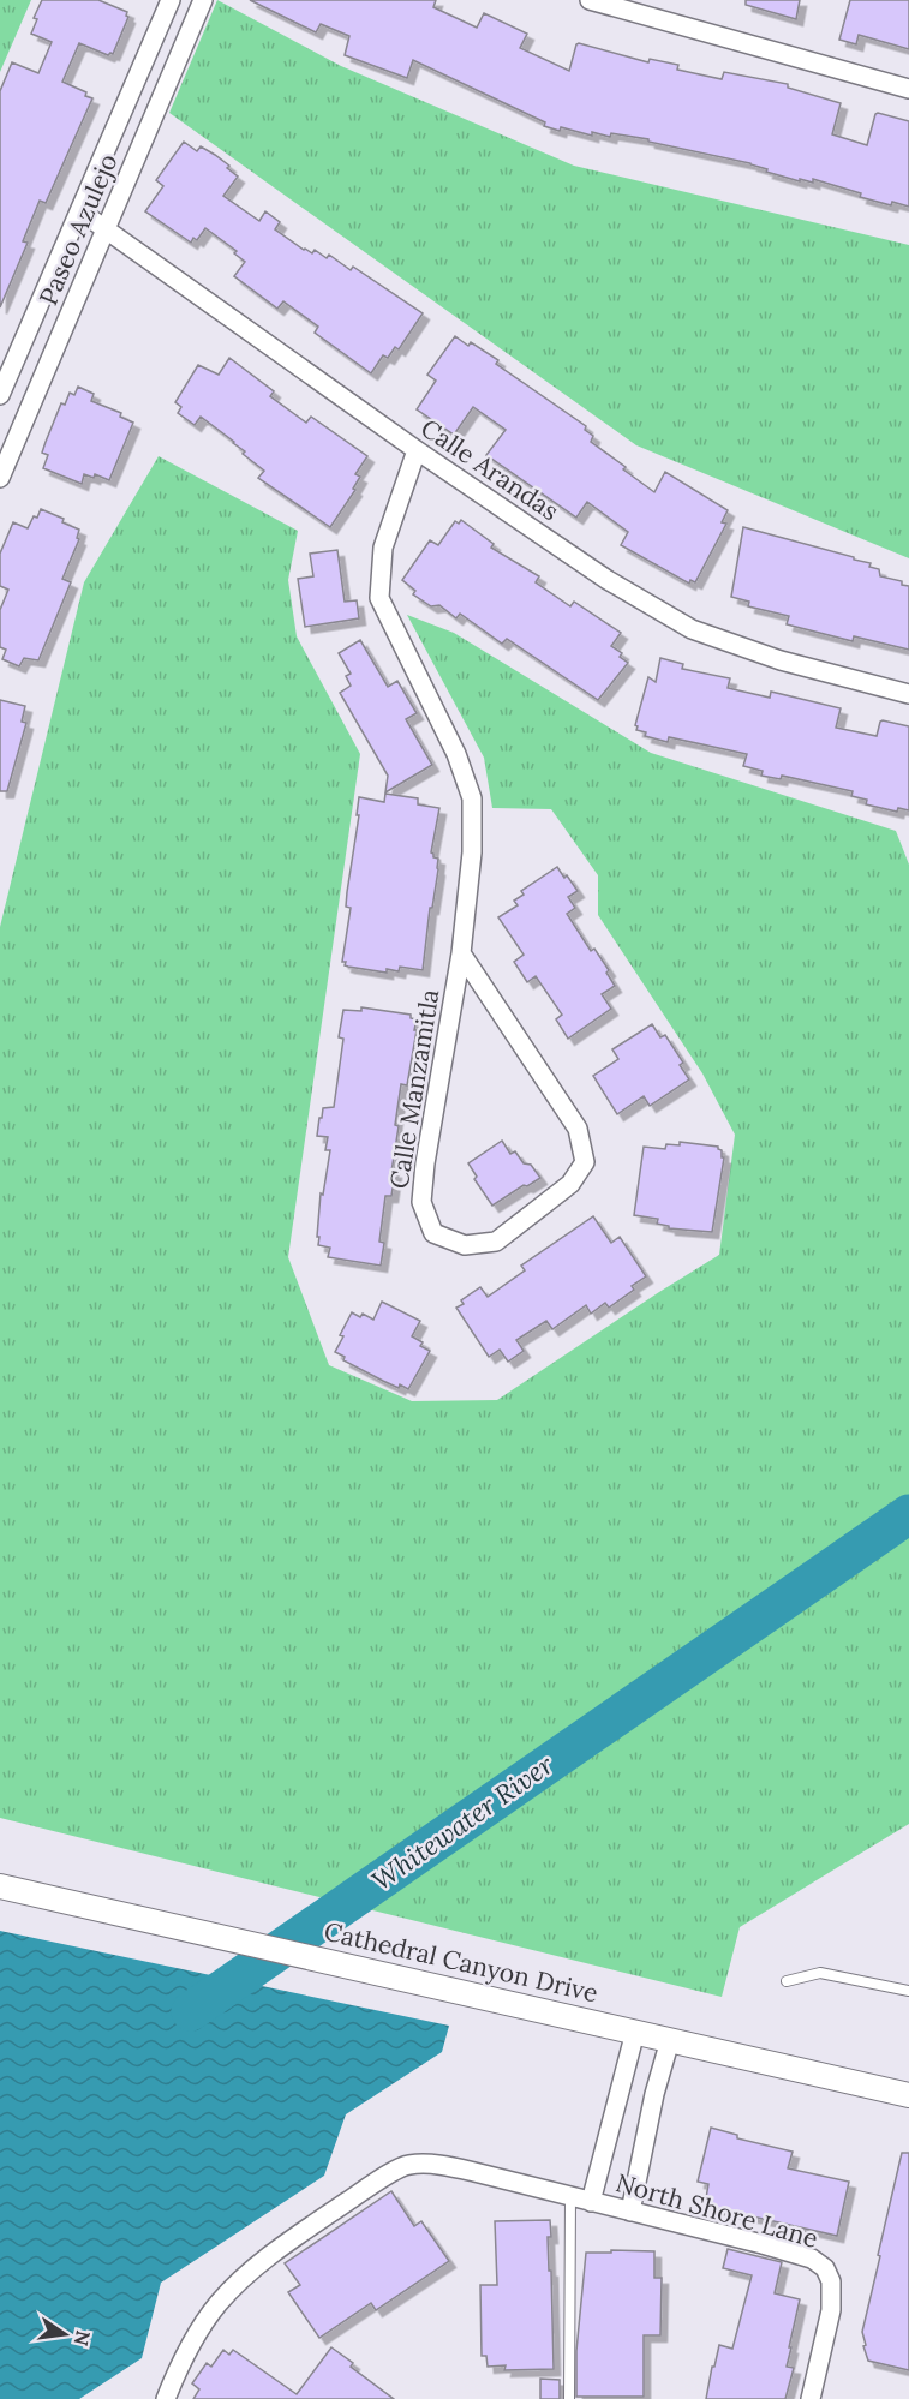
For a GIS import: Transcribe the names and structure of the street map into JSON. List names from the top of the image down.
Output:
{
  "streets": {
    "street": [
      "Paseo Azulejo",
      "Calle Arandas",
      "Calle Manzamitla",
      "Cathedral Canyon Drive",
      "North Shore Lane"
    ]
  },
  "crossings": [
    ["Paseo Azulejo", "Calle Arandas"],
    ["Calle Arandas", "Calle Manzamitla"]
  ],
  "water": ["Whitewater River"],
  "north": "right"
}
